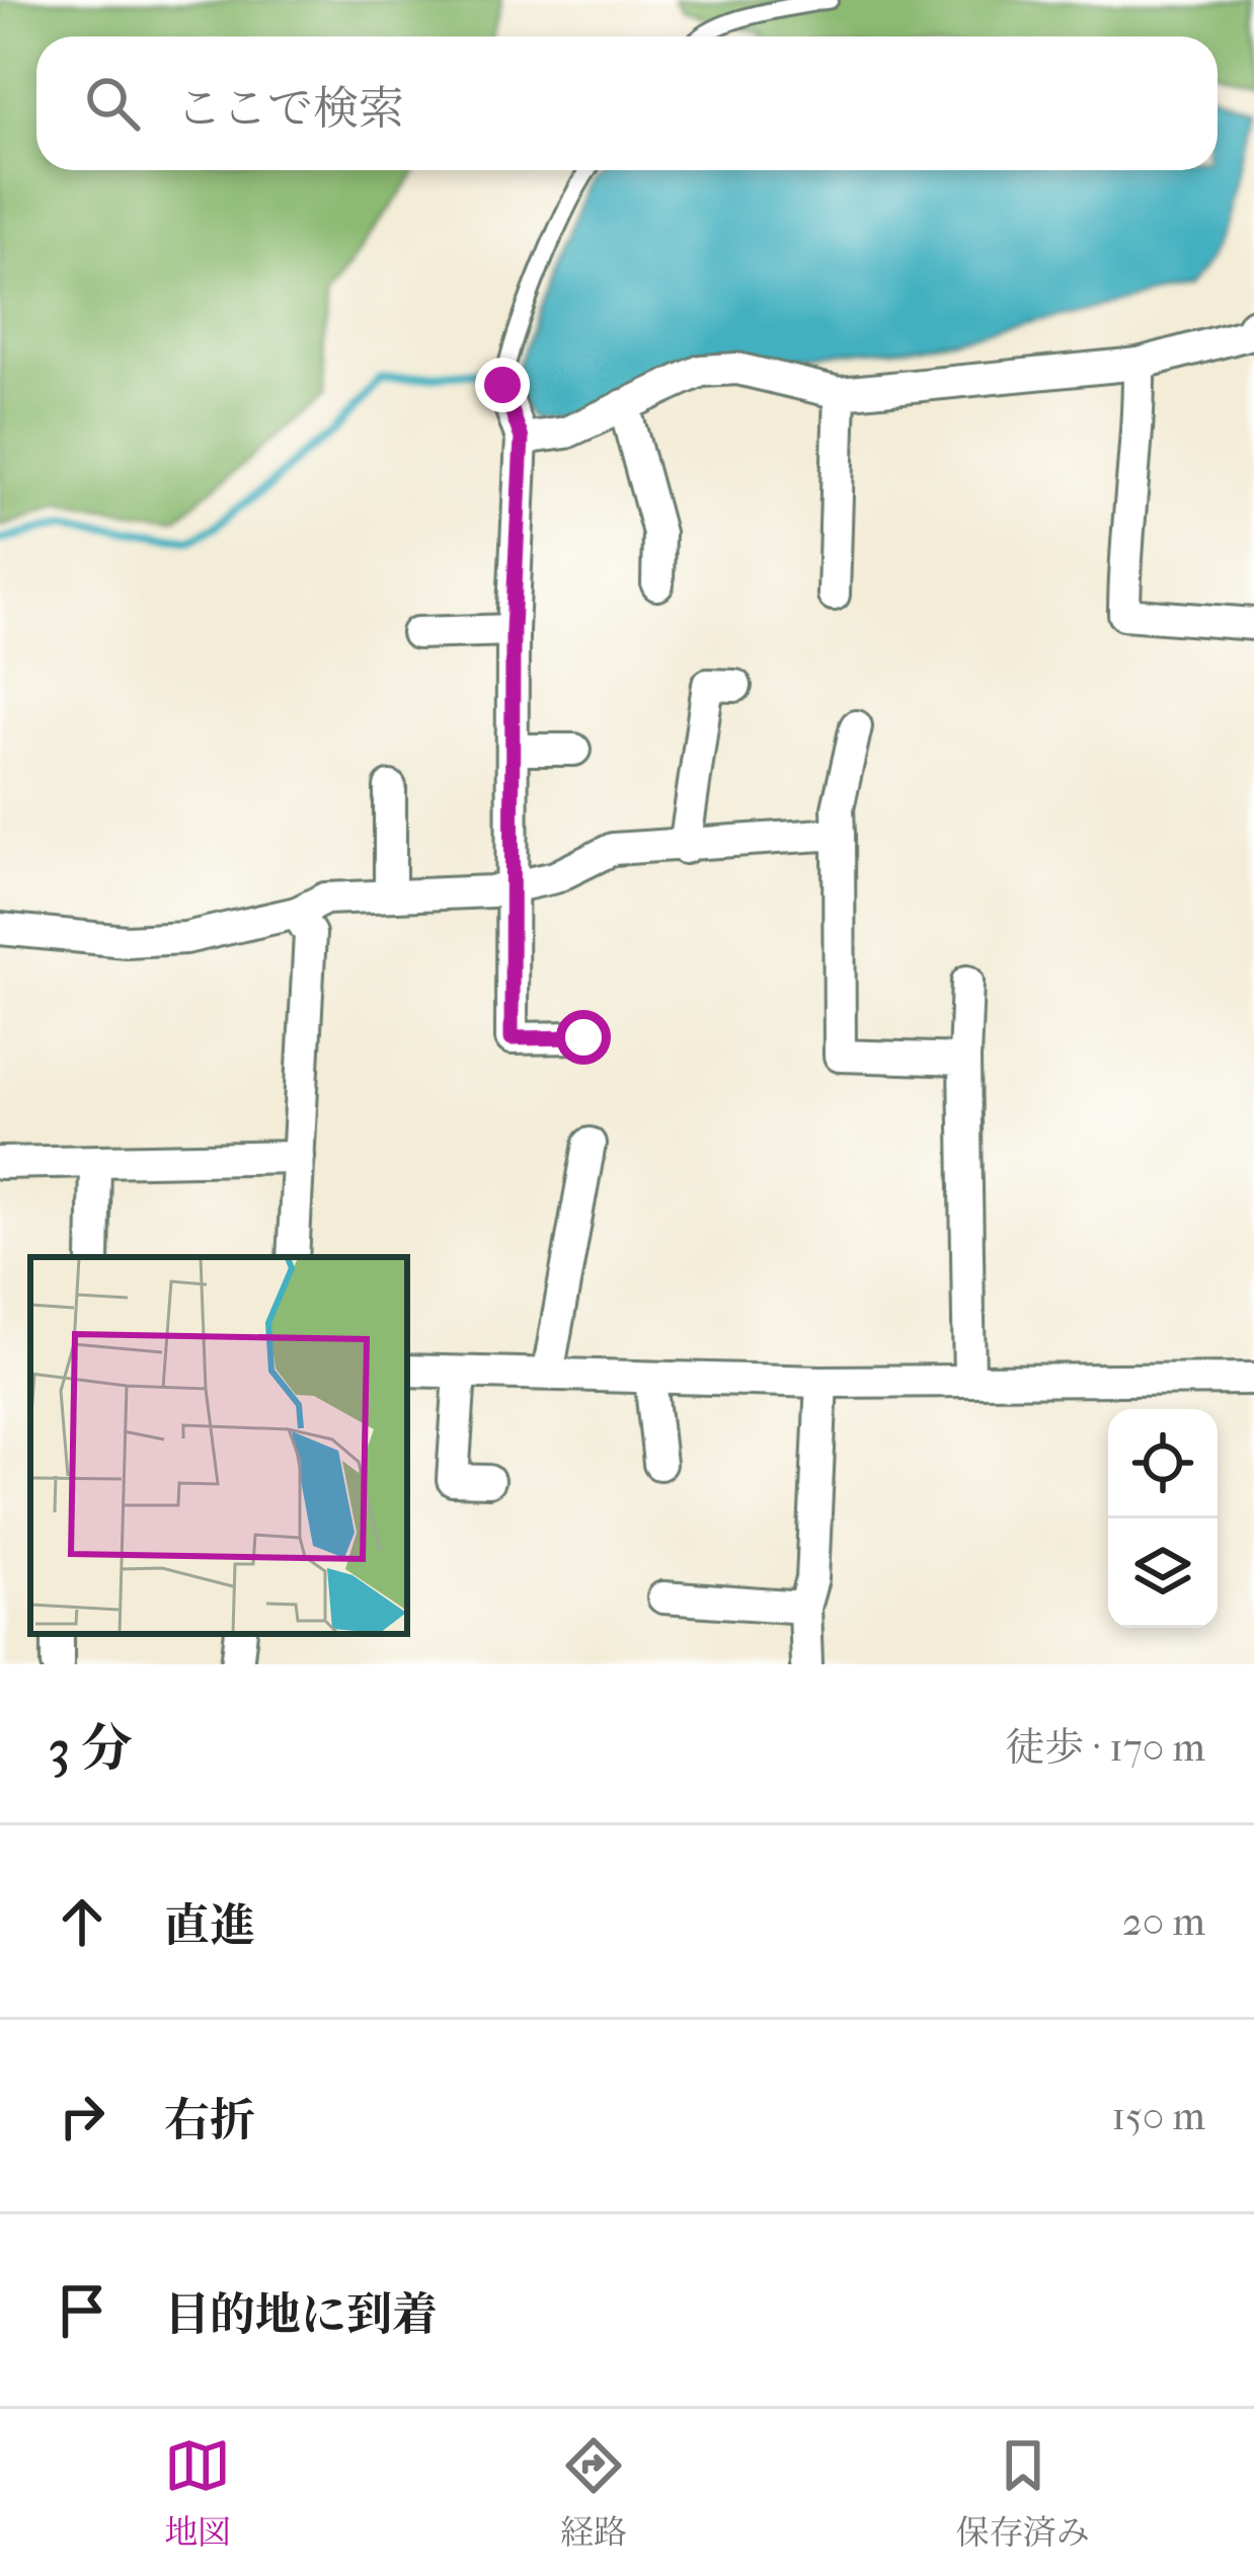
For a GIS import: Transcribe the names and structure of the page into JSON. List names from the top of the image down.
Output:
{
  "page": {
    "search": "ここで検索",
    "heading": ["3 分", "徒歩 · 170 m"],
    "list": [
      ["直進", "20 m"],
      ["右折", "150 m"],
      "目的地に到着"
    ],
    "nav": ["地図", "経路", "保存済み"]
  }
}
